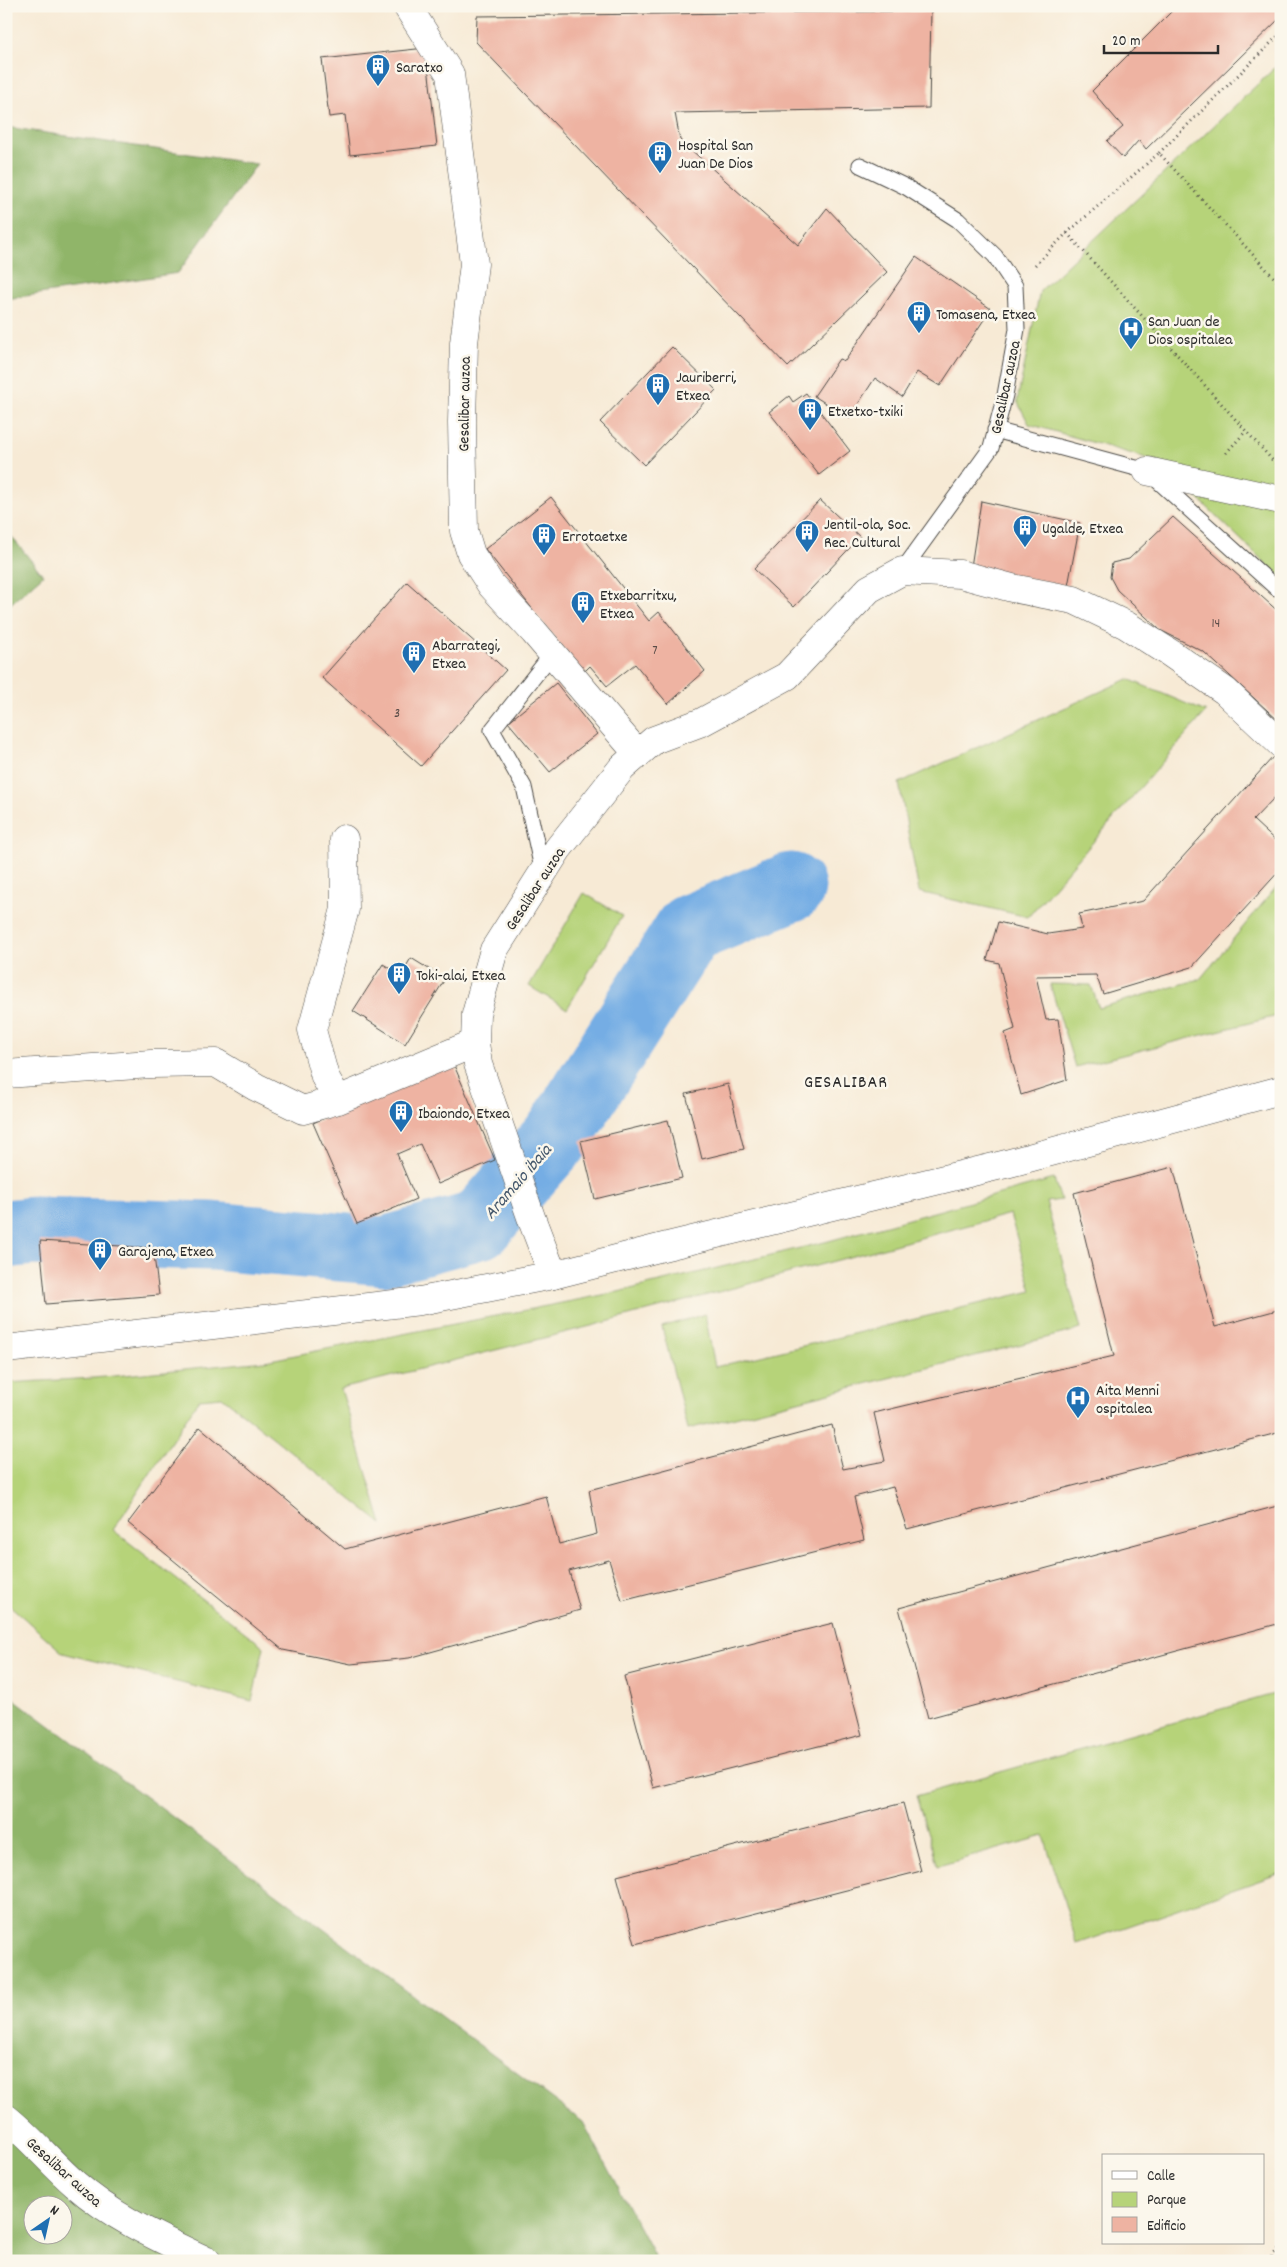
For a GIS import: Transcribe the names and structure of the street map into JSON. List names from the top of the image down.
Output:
{
  "streets": {
    "street": ["Gesalibar auzoa"]
  },
  "districts": ["GESALIBAR"],
  "water": ["Aramaio ibaia"],
  "places": {
    "building": [
      "Saratxo",
      "Hospital San Juan De Dios",
      "Tomasena, Etxea",
      "Jauriberri, Etxea",
      "Etxetxo-txiki",
      "Ugalde, Etxea",
      "Jentil-ola, Soc. Rec. Cultural",
      "Errotaetxe",
      "Etxebarritxu, Etxea",
      "Abarrategi, Etxea",
      "Toki-alai, Etxea",
      "Ibaiondo, Etxea",
      "Garajena, Etxea"
    ],
    "hospital": ["San Juan de Dios ospitalea", "Aita Menni ospitalea"]
  },
  "house_numbers": ["14", "7", "3"],
  "legend": ["Calle", "Parque", "Edificio"],
  "scale_bar": "20 m",
  "north": "top right"
}
